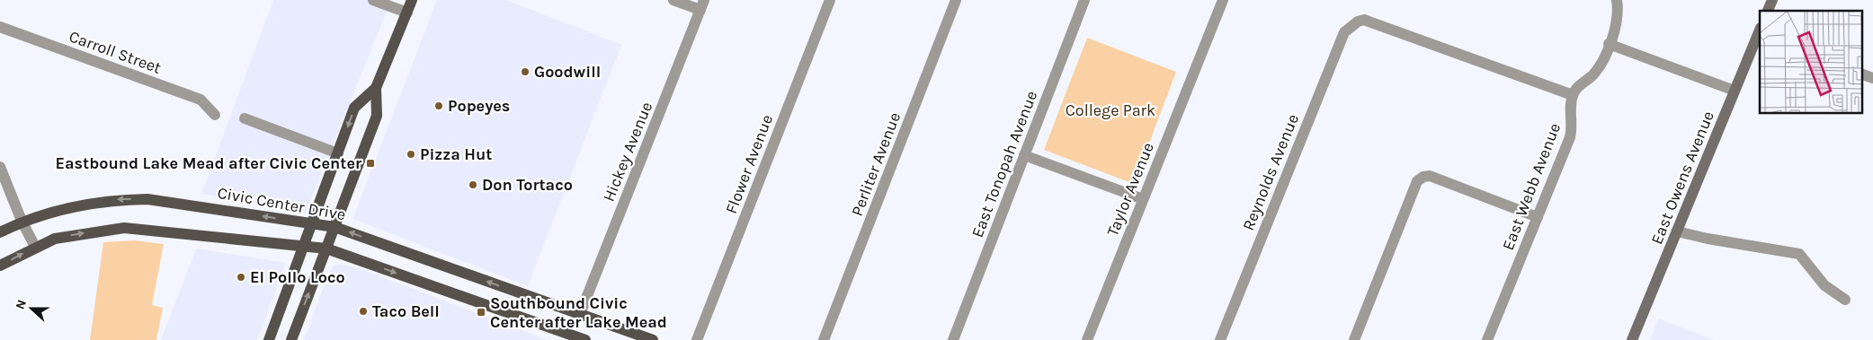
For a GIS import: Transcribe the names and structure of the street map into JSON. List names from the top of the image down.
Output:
{
  "streets": {
    "main road": ["East Owens Avenue", "Civic Center Drive"],
    "street": [
      "Carroll Street",
      "Hickey Avenue",
      "Flower Avenue",
      "Perliter Avenue",
      "East Tonopah Avenue",
      "Reynolds Avenue",
      "East Webb Avenue",
      "Taylor Avenue"
    ]
  },
  "crossings": [
    ["Hickey Avenue", "Civic Center Drive"],
    ["Reynolds Avenue", "East Webb Avenue"]
  ],
  "parks": ["College Park"],
  "places": {
    "other": [
      "Goodwill",
      "Popeyes",
      "Pizza Hut",
      "Don Tortaco",
      "El Pollo Loco",
      "Taco Bell"
    ],
    "transit": ["Eastbound Lake Mead after Civic Center", "Southbound Civic Center after Lake Mead"]
  },
  "north": "left"
}
